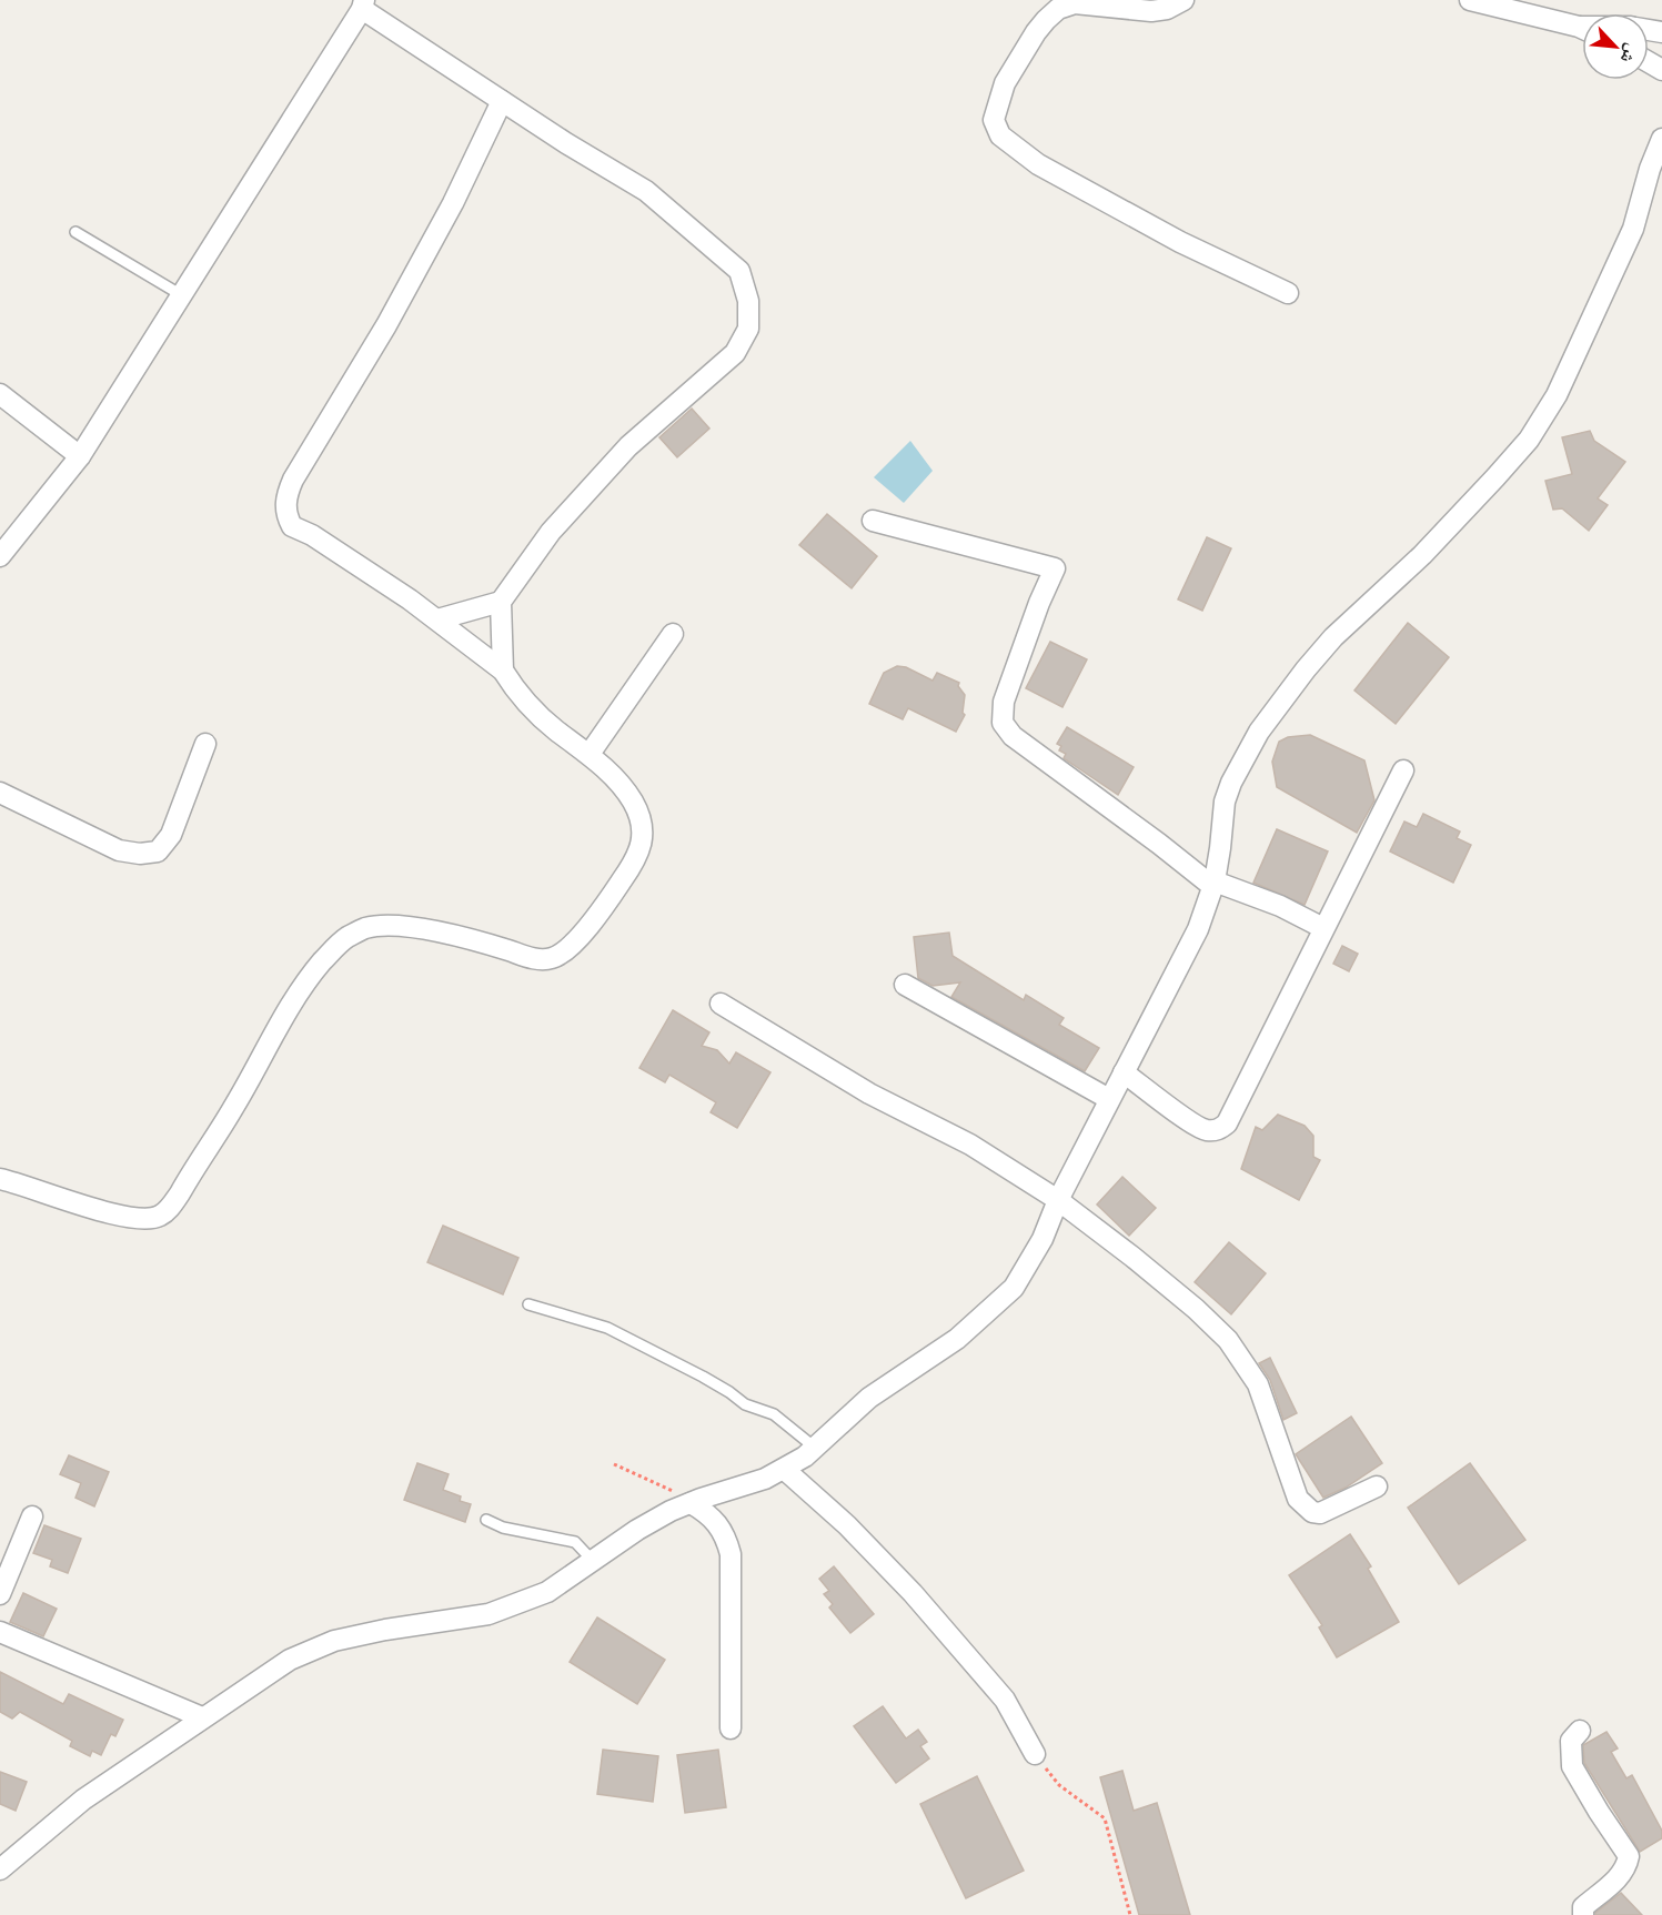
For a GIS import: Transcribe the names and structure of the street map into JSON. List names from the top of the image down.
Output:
{
  "north": "bottom right"
}
